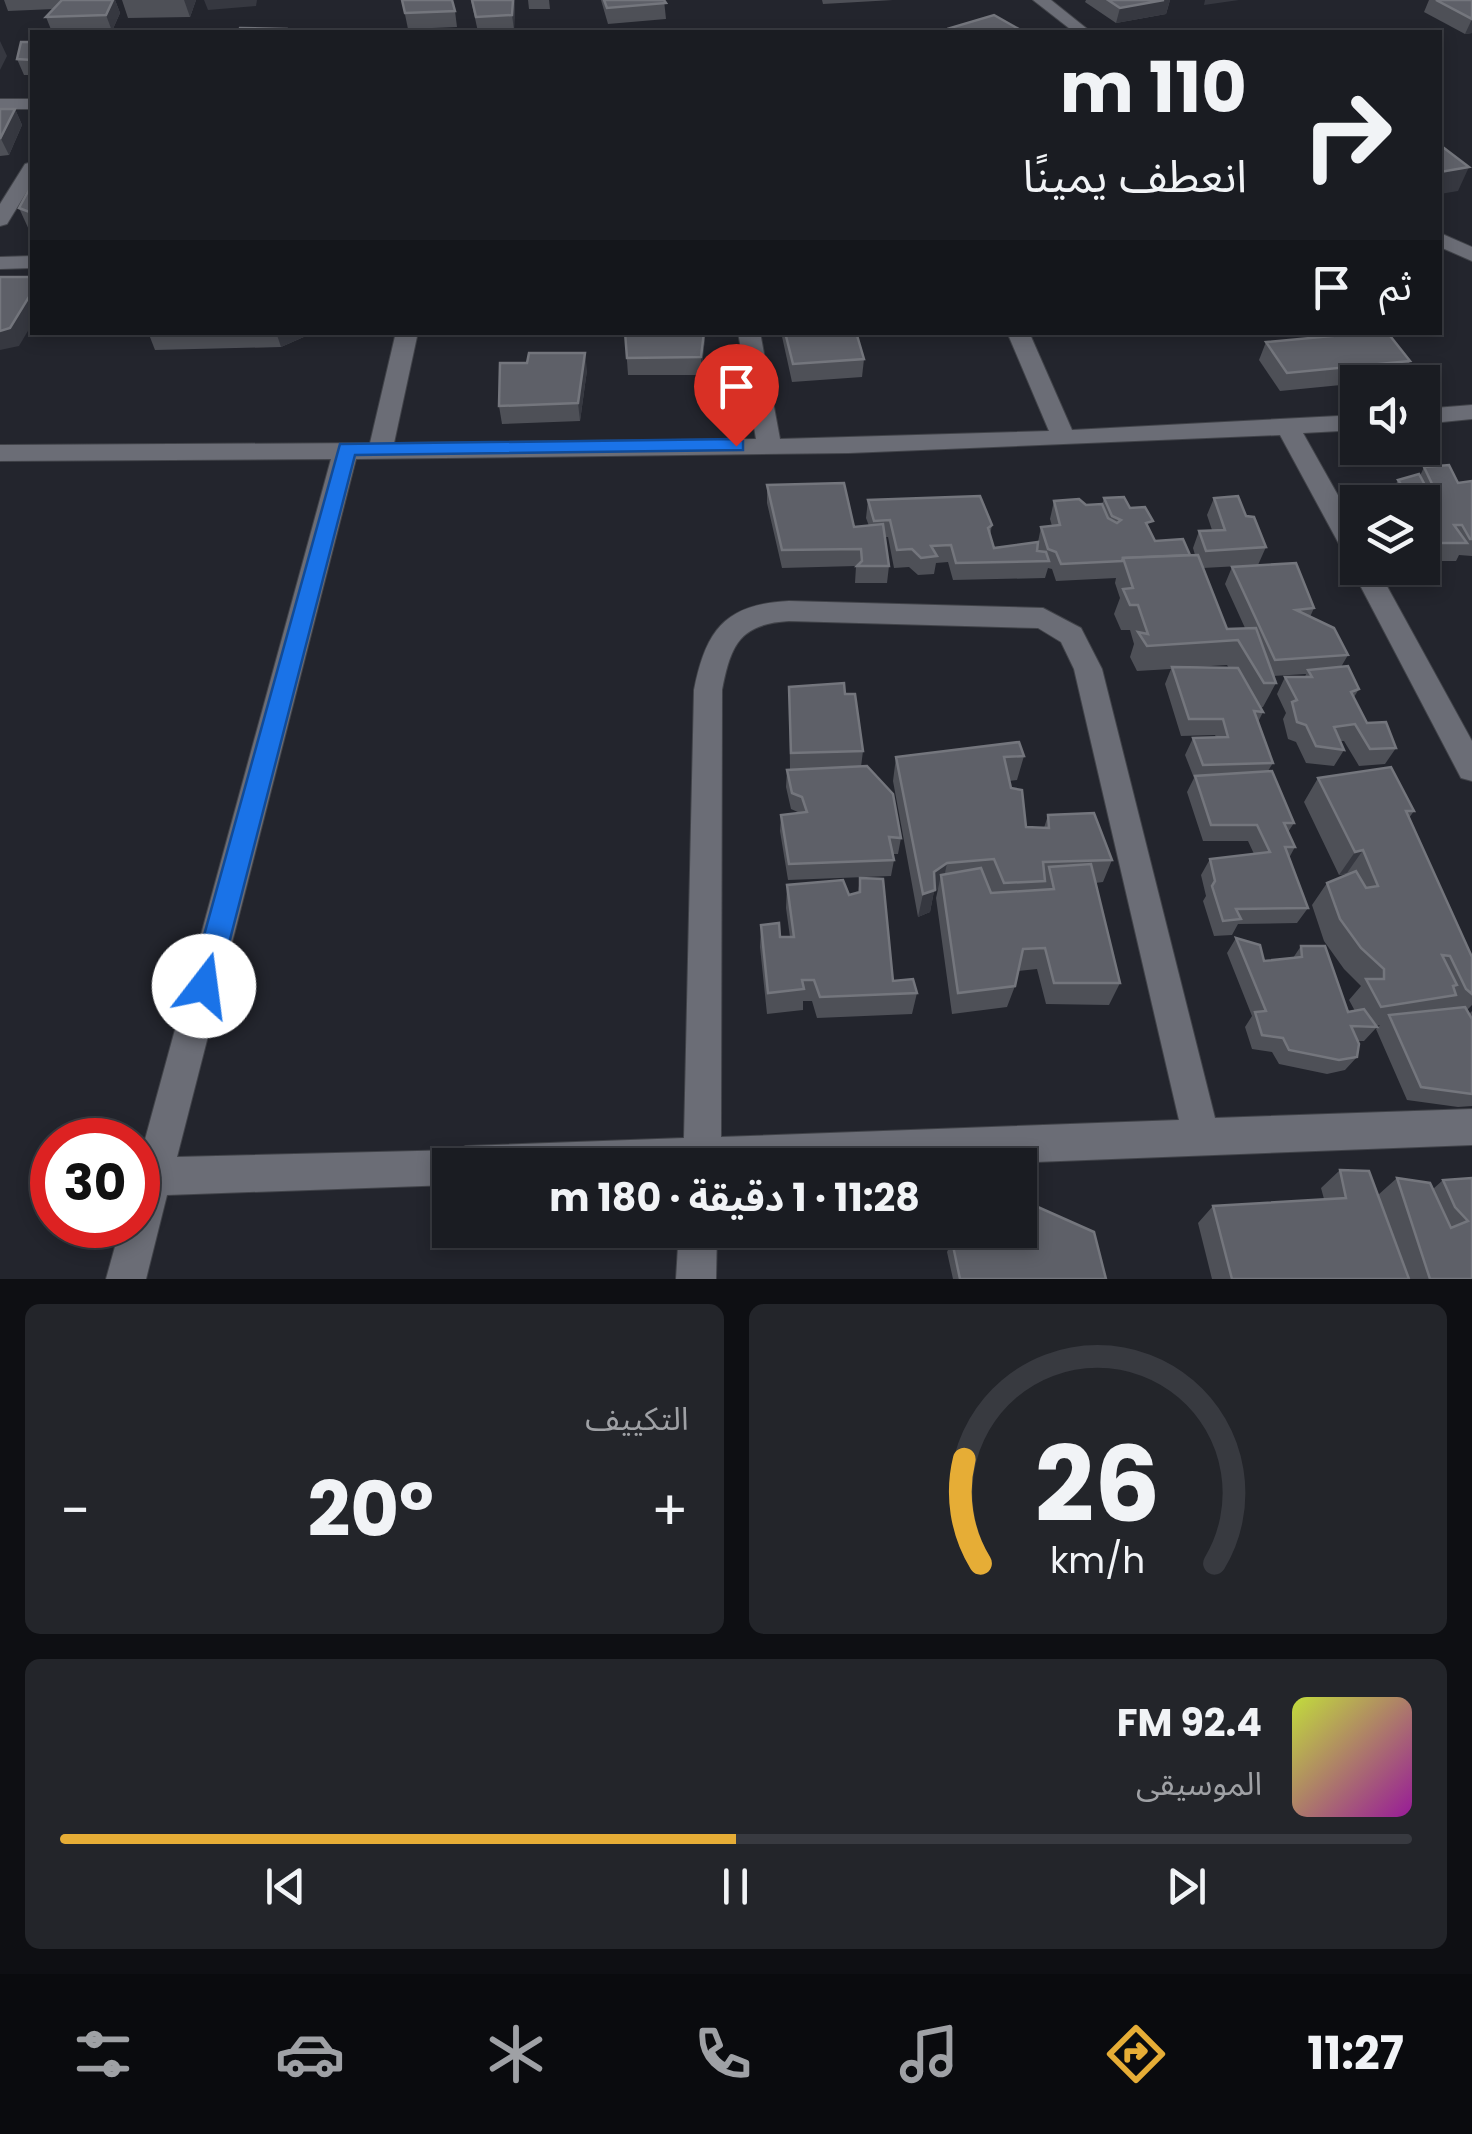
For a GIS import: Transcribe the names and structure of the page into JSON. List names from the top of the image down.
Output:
{
  "page": {
    "turn": ["110 m", "انعطف يمينًا"],
    "then": "ثم",
    "limit": "30",
    "trip": "11:28 · 1 دقيقة · 180 m",
    "tile": "التكييف",
    "heat": ["−", "20°", "+"],
    "song": ["92.4 FM", "الموسيقى"],
    "tabs": "11:27",
    "gauge": ["26", "km/h"]
  }
}
